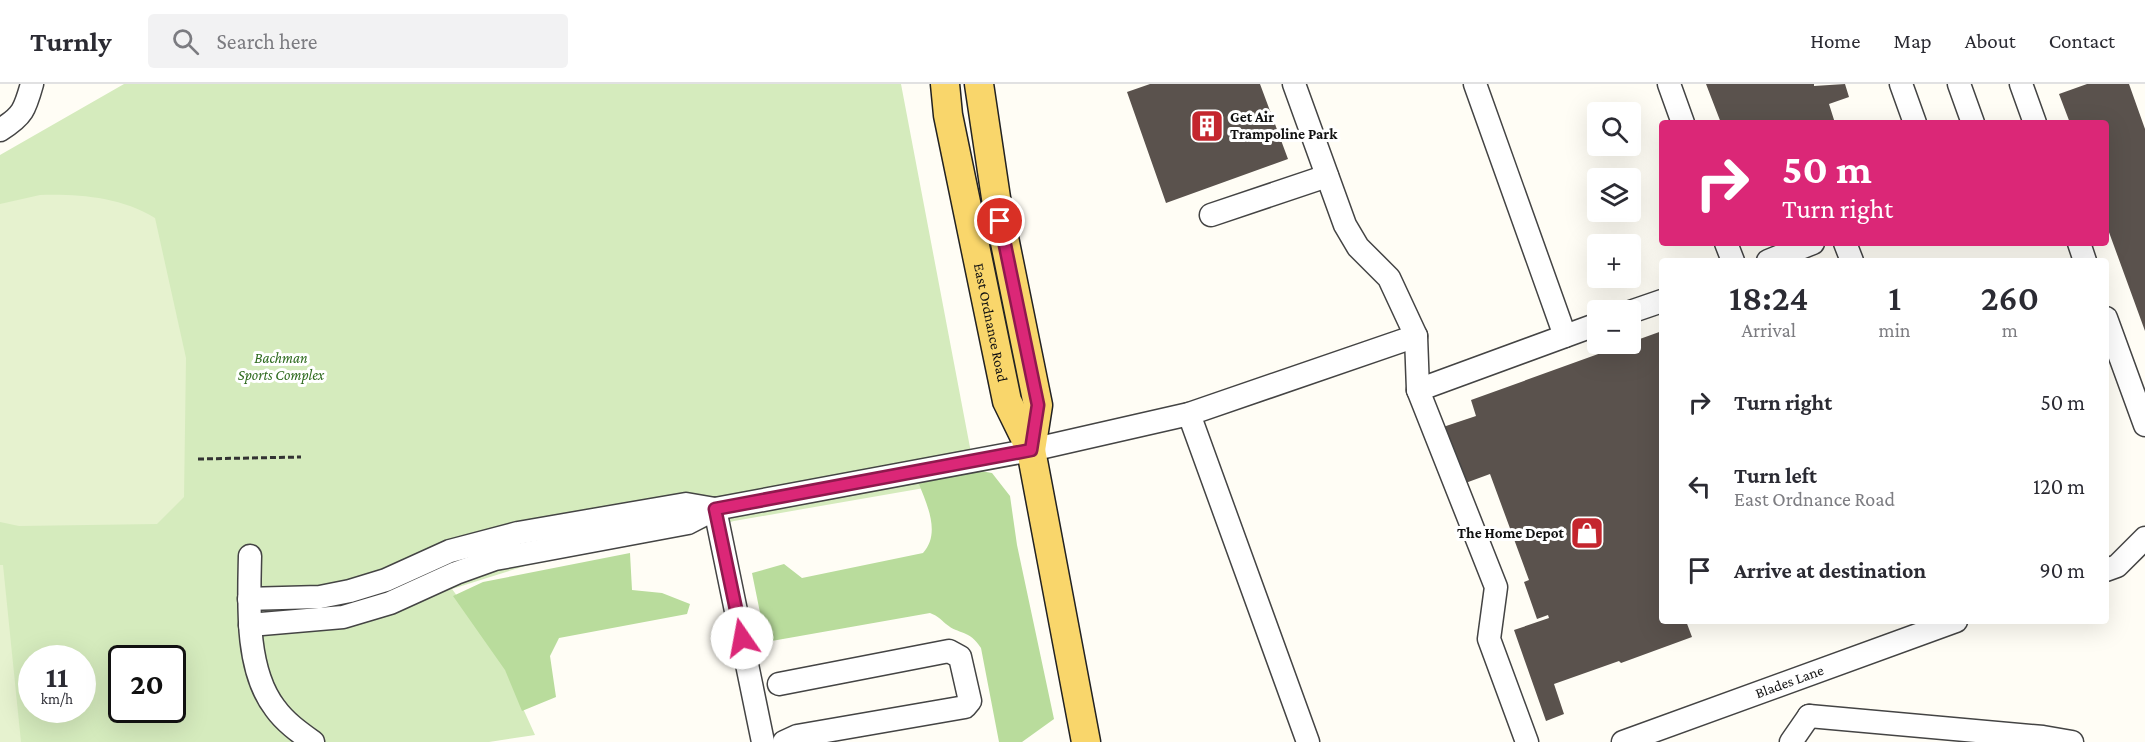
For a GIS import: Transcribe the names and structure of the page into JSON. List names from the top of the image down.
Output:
{
  "streets": {
    "main road": ["East Ordnance Road"],
    "street": ["Blades Lane"]
  },
  "parks": ["Bachman Sports Complex"],
  "places": {
    "building": ["Get Air Trampoline Park"],
    "shop": ["The Home Depot"]
  },
  "page": {
    "header": "Turnly",
    "search": "Search here",
    "nav": [
      "Home",
      "Map",
      "About",
      "Contact"
    ],
    "map_buttons": ["+", "−"],
    "turn": ["50 m", "Turn right"],
    "eta": [
      "18:24",
      "Arrival",
      "1",
      "min",
      "260",
      "m"
    ],
    "list": [
      {
        "name": "Turn right",
        "value": "50 m"
      },
      {
        "name": "Turn left",
        "note": "East Ordnance Road",
        "value": "120 m"
      },
      {
        "name": "Arrive at destination",
        "value": "90 m"
      }
    ],
    "speed": "11 km/h",
    "limit": "20"
  }
}
